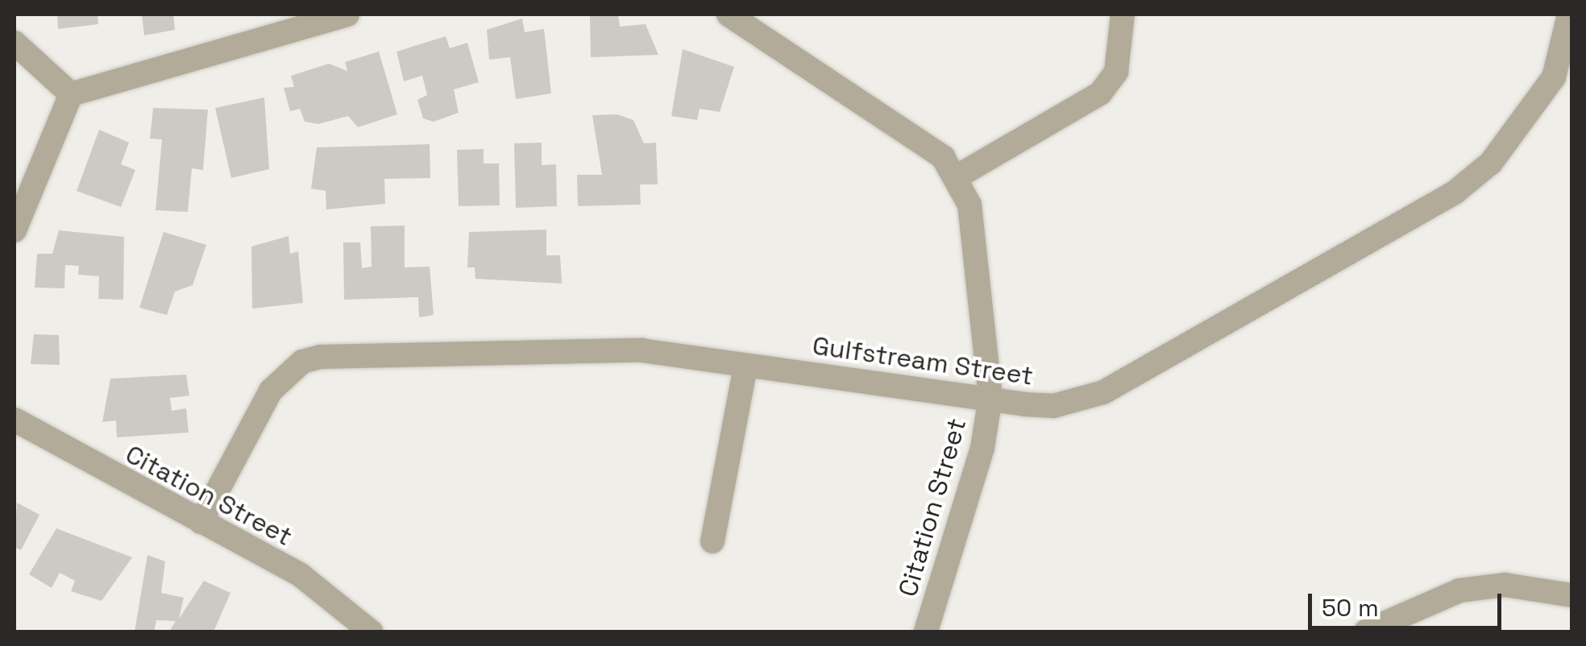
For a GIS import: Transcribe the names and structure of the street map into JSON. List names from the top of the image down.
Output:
{
  "streets": {
    "street": ["Gulfstream Street", "Citation Street"]
  },
  "crossings": [
    ["Gulfstream Street", "Citation Street"]
  ],
  "scale_bar": "50 m"
}
